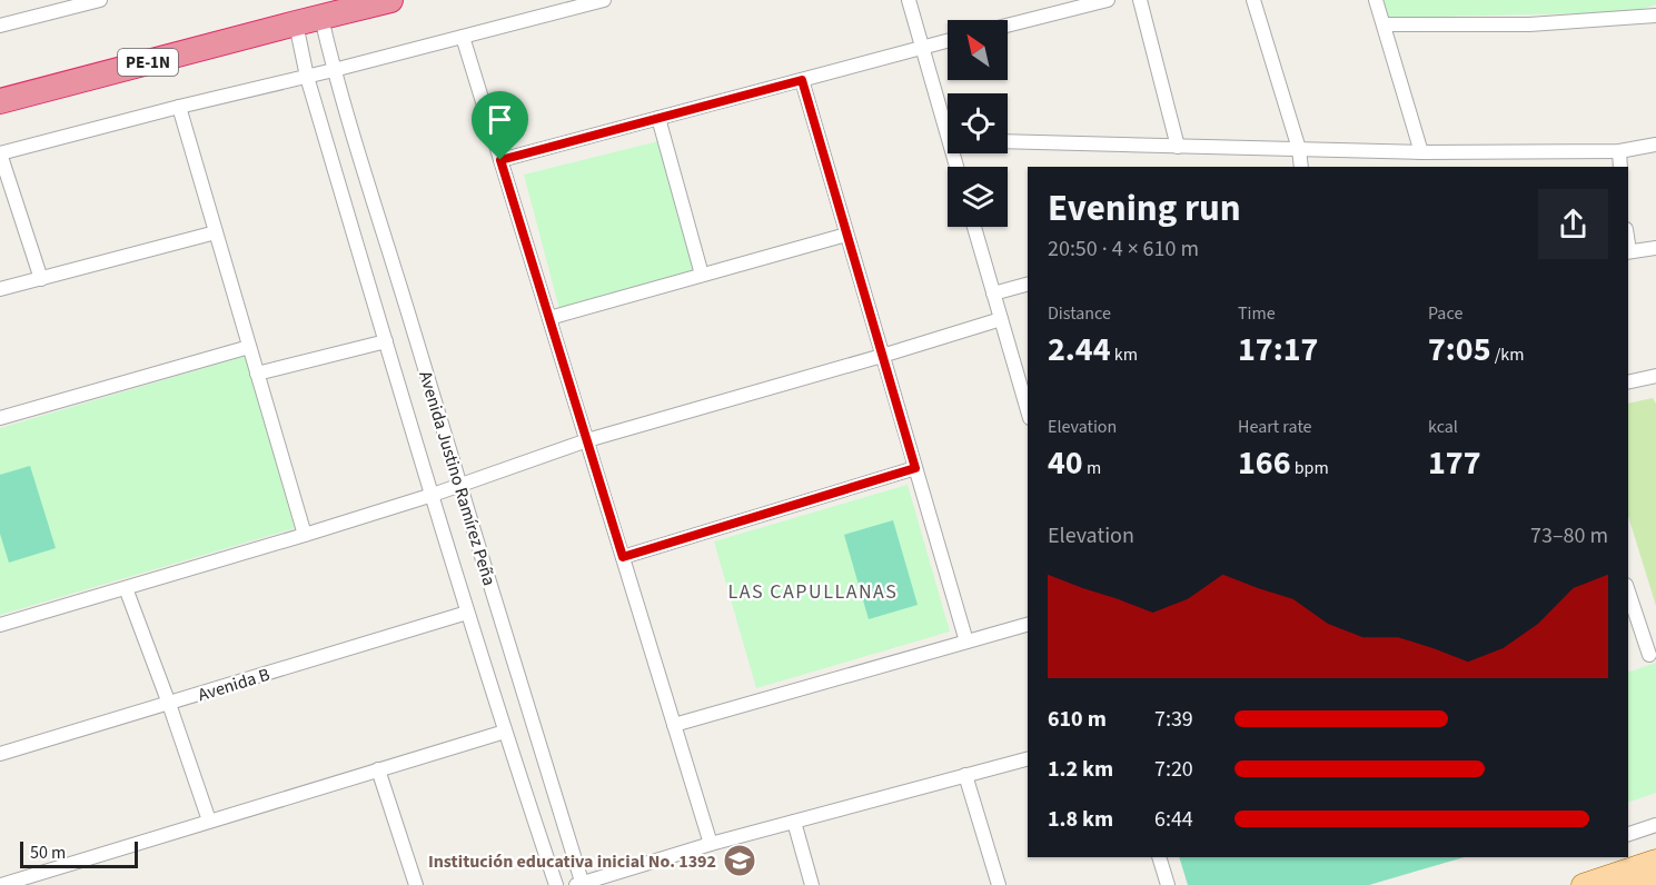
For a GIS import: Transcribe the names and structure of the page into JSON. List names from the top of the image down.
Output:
{
  "streets": {
    "highway": ["PE-1N"],
    "street": ["Avenida Justino Ramírez Peña", "Avenida B"]
  },
  "crossings": [
    ["PE-1N", "Avenida Justino Ramírez Peña"],
    ["Avenida Justino Ramírez Peña", "Avenida B"]
  ],
  "districts": ["LAS CAPULLANAS"],
  "places": {
    "school or university": ["Institución educativa inicial No. 1392"]
  },
  "scale_bar": "50 m",
  "north": "top left",
  "page": {
    "heading": ["Evening run", "20:50 · 4 × 610 m"],
    "stats": [
      ["Distance", "2.44 km"],
      ["Time", "17:17"],
      ["Pace", "7:05 /km"],
      ["Elevation", "40 m"],
      ["Heart rate", "166 bpm"],
      ["kcal", "177"]
    ],
    "chart": ["Elevation", "73–80 m"],
    "list": [
      {
        "name": "610 m",
        "note": "7:39"
      },
      {
        "name": "1.2 km",
        "note": "7:20"
      },
      {
        "name": "1.8 km",
        "note": "6:44"
      }
    ],
    "scale": "50 m"
  }
}
